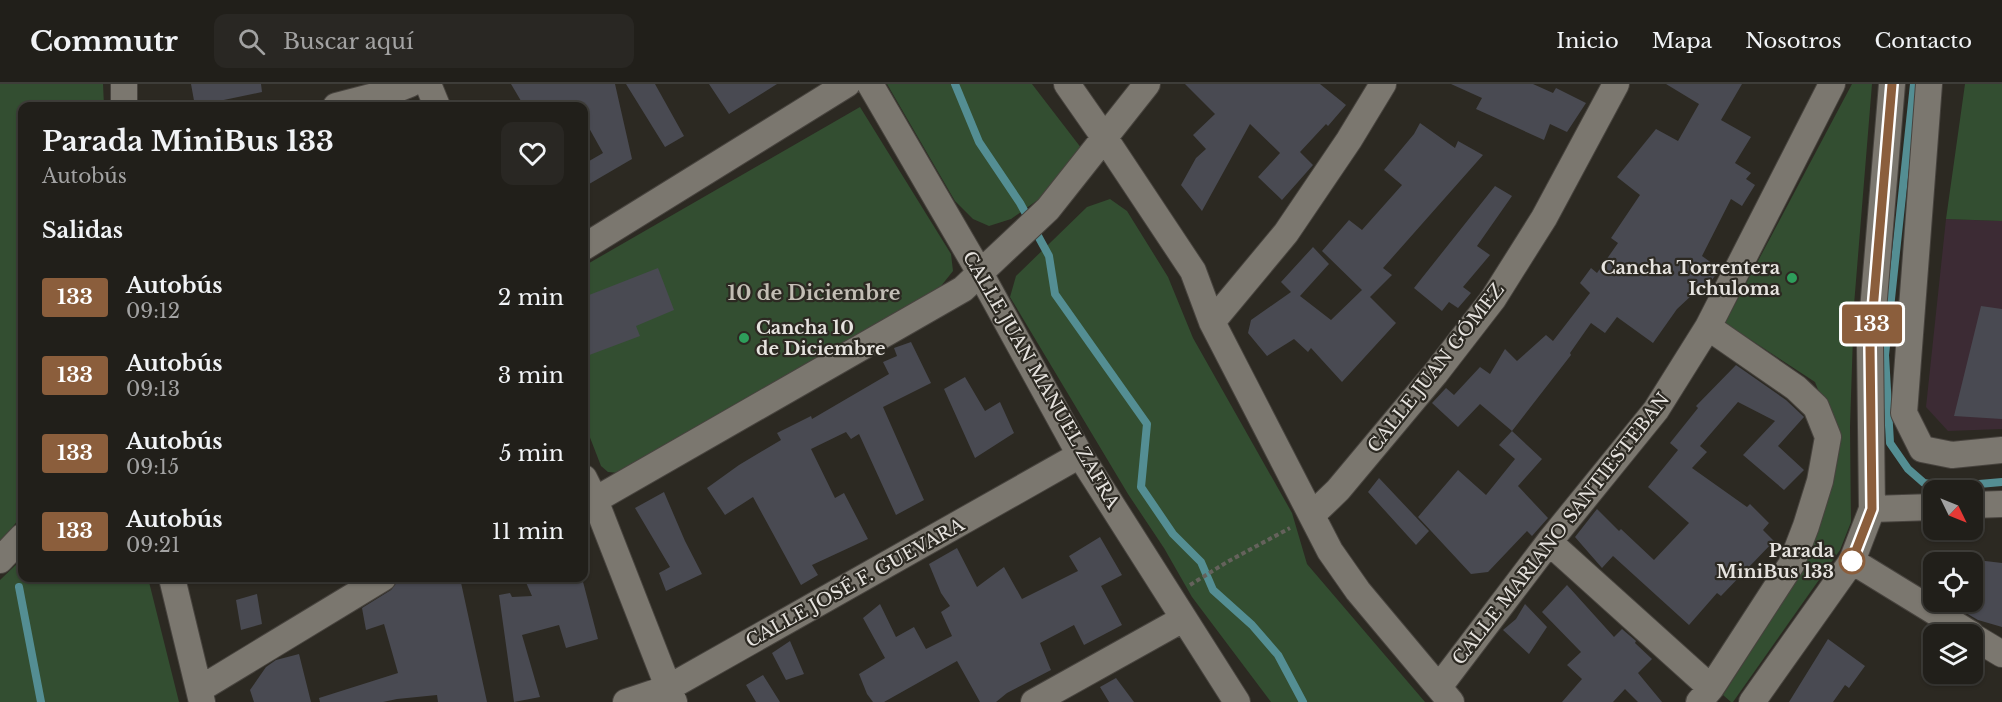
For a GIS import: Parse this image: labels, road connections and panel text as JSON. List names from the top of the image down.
{
  "streets": {
    "street": [
      "CALLE JUAN GÓMEZ",
      "CALLE JUAN MANUEL ZAFRA",
      "CALLE MARIANO SANTIESTEBAN",
      "CALLE JOSÉ F. GUEVARA"
    ]
  },
  "crossings": [
    ["CALLE JUAN MANUEL ZAFRA", "CALLE JOSÉ F. GUEVARA"]
  ],
  "districts": ["10 de Diciembre"],
  "places": ["Cancha Torrentera Ichuloma", "Cancha 10 de Diciembre", "Parada MiniBus 133"],
  "lines": ["bus line 133"],
  "north": "bottom right",
  "page": {
    "header": "Commutr",
    "search": "Buscar aquí",
    "nav": [
      "Inicio",
      "Mapa",
      "Nosotros",
      "Contacto"
    ],
    "on_map": "133",
    "heading": [
      ["Parada MiniBus 133", "Autobús"],
      "Salidas"
    ],
    "list": [
      {
        "mark": "133",
        "name": "Autobús",
        "note": "09:12",
        "value": "2 min"
      },
      {
        "mark": "133",
        "name": "Autobús",
        "note": "09:13",
        "value": "3 min"
      },
      {
        "mark": "133",
        "name": "Autobús",
        "note": "09:15",
        "value": "5 min"
      },
      {
        "mark": "133",
        "name": "Autobús",
        "note": "09:21",
        "value": "11 min"
      }
    ]
  }
}
